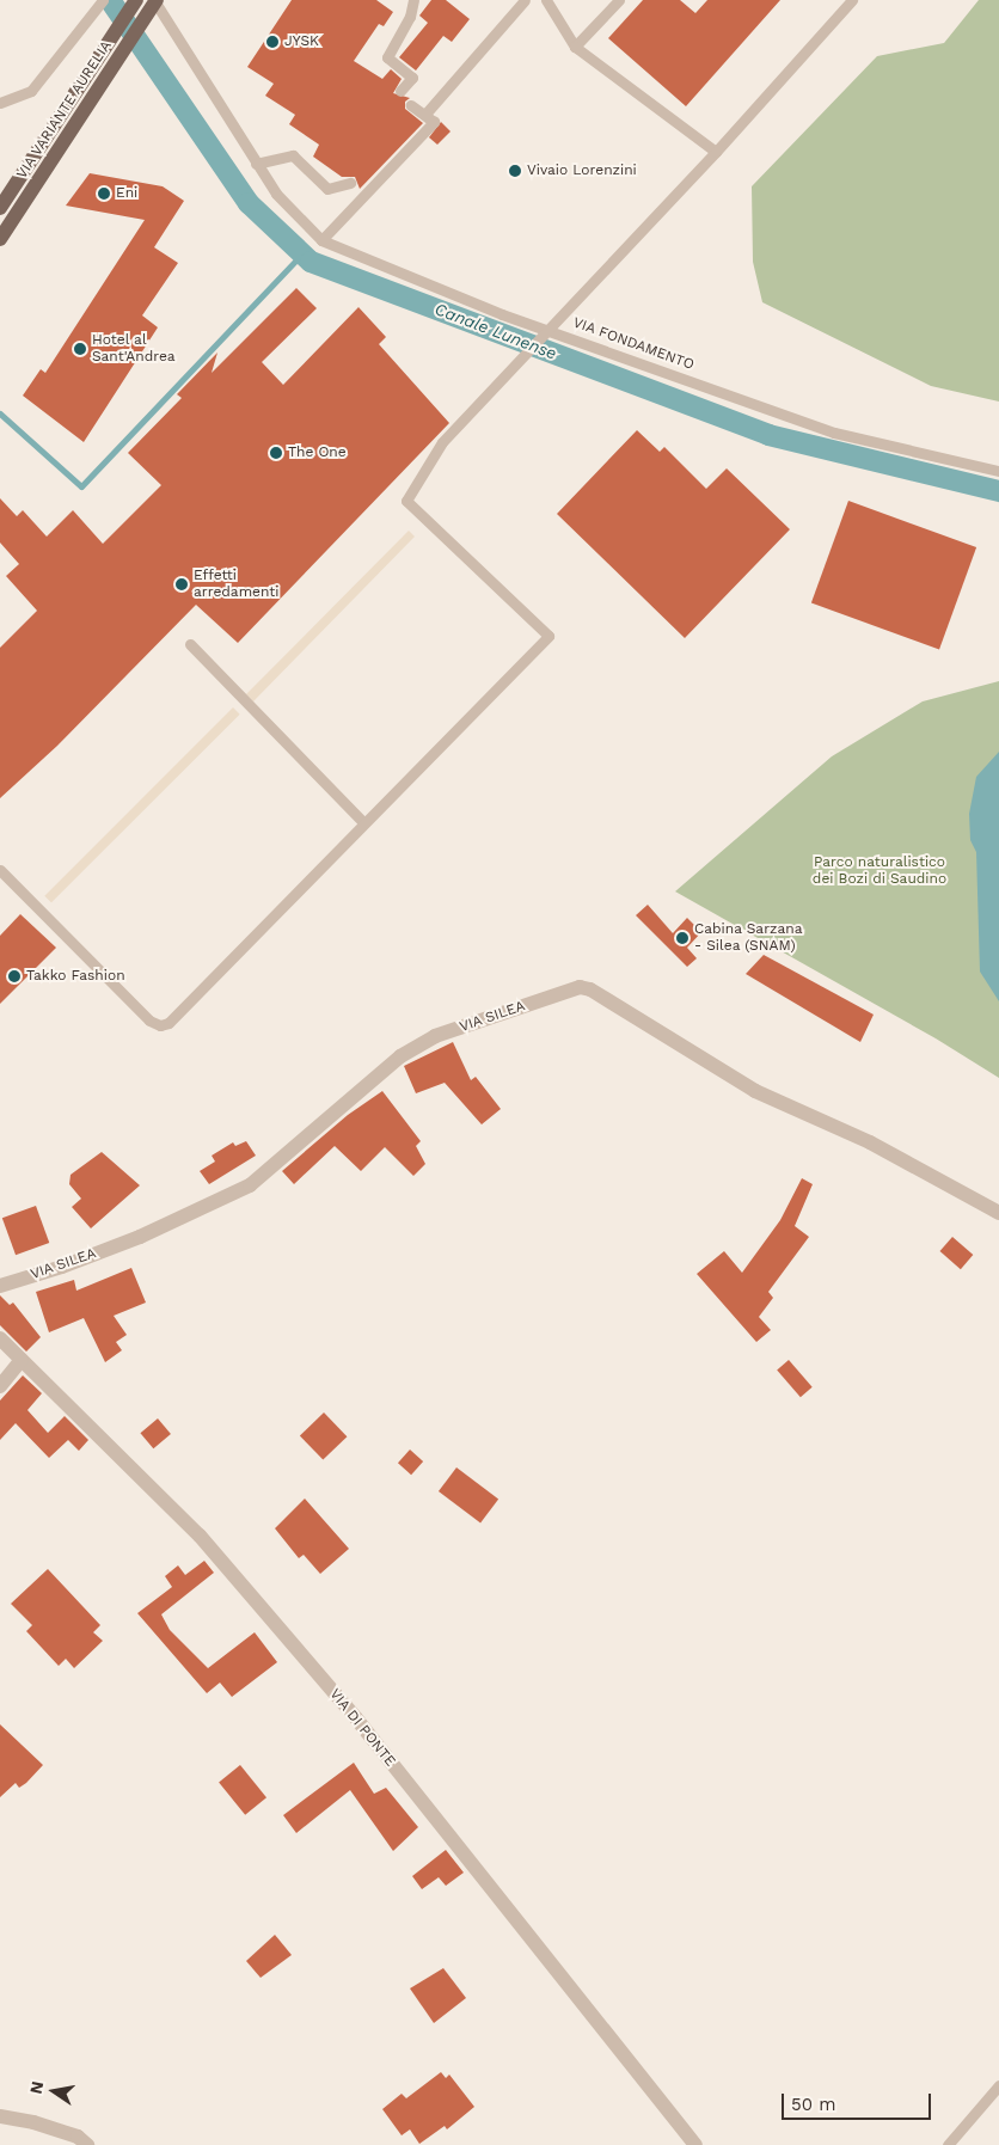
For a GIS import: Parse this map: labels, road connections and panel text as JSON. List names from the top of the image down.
{
  "streets": {
    "main road": ["VIA VARIANTE AURELIA"],
    "street": ["VIA SILEA", "VIA DI PONTE"],
    "lane": ["VIA FONDAMENTO"]
  },
  "water": ["Canale Lunense"],
  "parks": ["Parco naturalistico dei Bozi di Saudino"],
  "places": [
    "JYSK",
    "Vivaio Lorenzini",
    "Eni",
    "Hotel al Sant'Andrea",
    "The One",
    "Effetti arredamenti",
    "Cabina Sarzana - Silea (SNAM)",
    "Takko Fashion"
  ],
  "scale_bar": "50 m",
  "north": "left"
}
